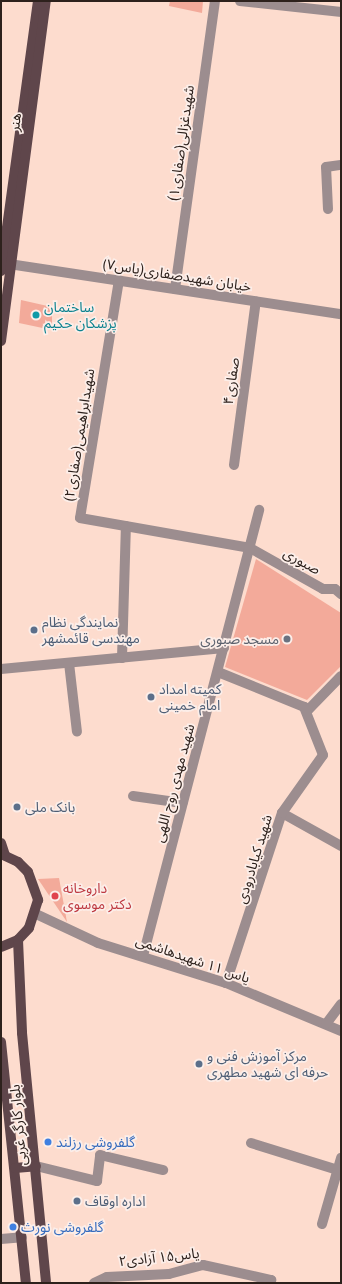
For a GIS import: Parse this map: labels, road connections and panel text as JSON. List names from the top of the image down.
{
  "streets": {
    "main road": ["هنر", "بلوار کارگر غربی"],
    "street": [
      "شهیدغزالی(صفاری۱)",
      "خیابان شهیدصفاری(یاس۷)",
      "صفاری۴",
      "شهیدابراهیمی(صفاری۲)",
      "صبوری",
      "شهید مهدی روح اللهی",
      "شهید کیابادرودی",
      "یاس ۱۱ شهیدهاشمی",
      "یاس۱۵ آزادی۲"
    ]
  },
  "crossings": [
    ["هنر", "خیابان شهیدصفاری(یاس۷)"],
    ["شهیدغزالی(صفاری۱)", "خیابان شهیدصفاری(یاس۷)"],
    ["خیابان شهیدصفاری(یاس۷)", "صفاری۴"],
    ["خیابان شهیدصفاری(یاس۷)", "شهیدابراهیمی(صفاری۲)"],
    ["شهیدابراهیمی(صفاری۲)", "صبوری"],
    ["شهیدابراهیمی(صفاری۲)", "شهید مهدی روح اللهی"],
    ["صبوری", "شهید مهدی روح اللهی"],
    ["شهید مهدی روح اللهی", "یاس ۱۱ شهیدهاشمی"],
    ["شهید کیابادرودی", "یاس ۱۱ شهیدهاشمی"]
  ],
  "places": [
    "ساختمان پزشکان حکیم",
    "نمایندگی نظام مهندسی قائمشهر",
    "مسجد صبوری",
    "کمیته امداد امام خمینی",
    "بانک ملی",
    "داروخانه دکتر موسوی",
    "مرکز آموزش فنی و حرفه ای شهید مطهری",
    "گلفروشی رزلند",
    "اداره اوقاف",
    "گلفروشی نورث"
  ]
}
